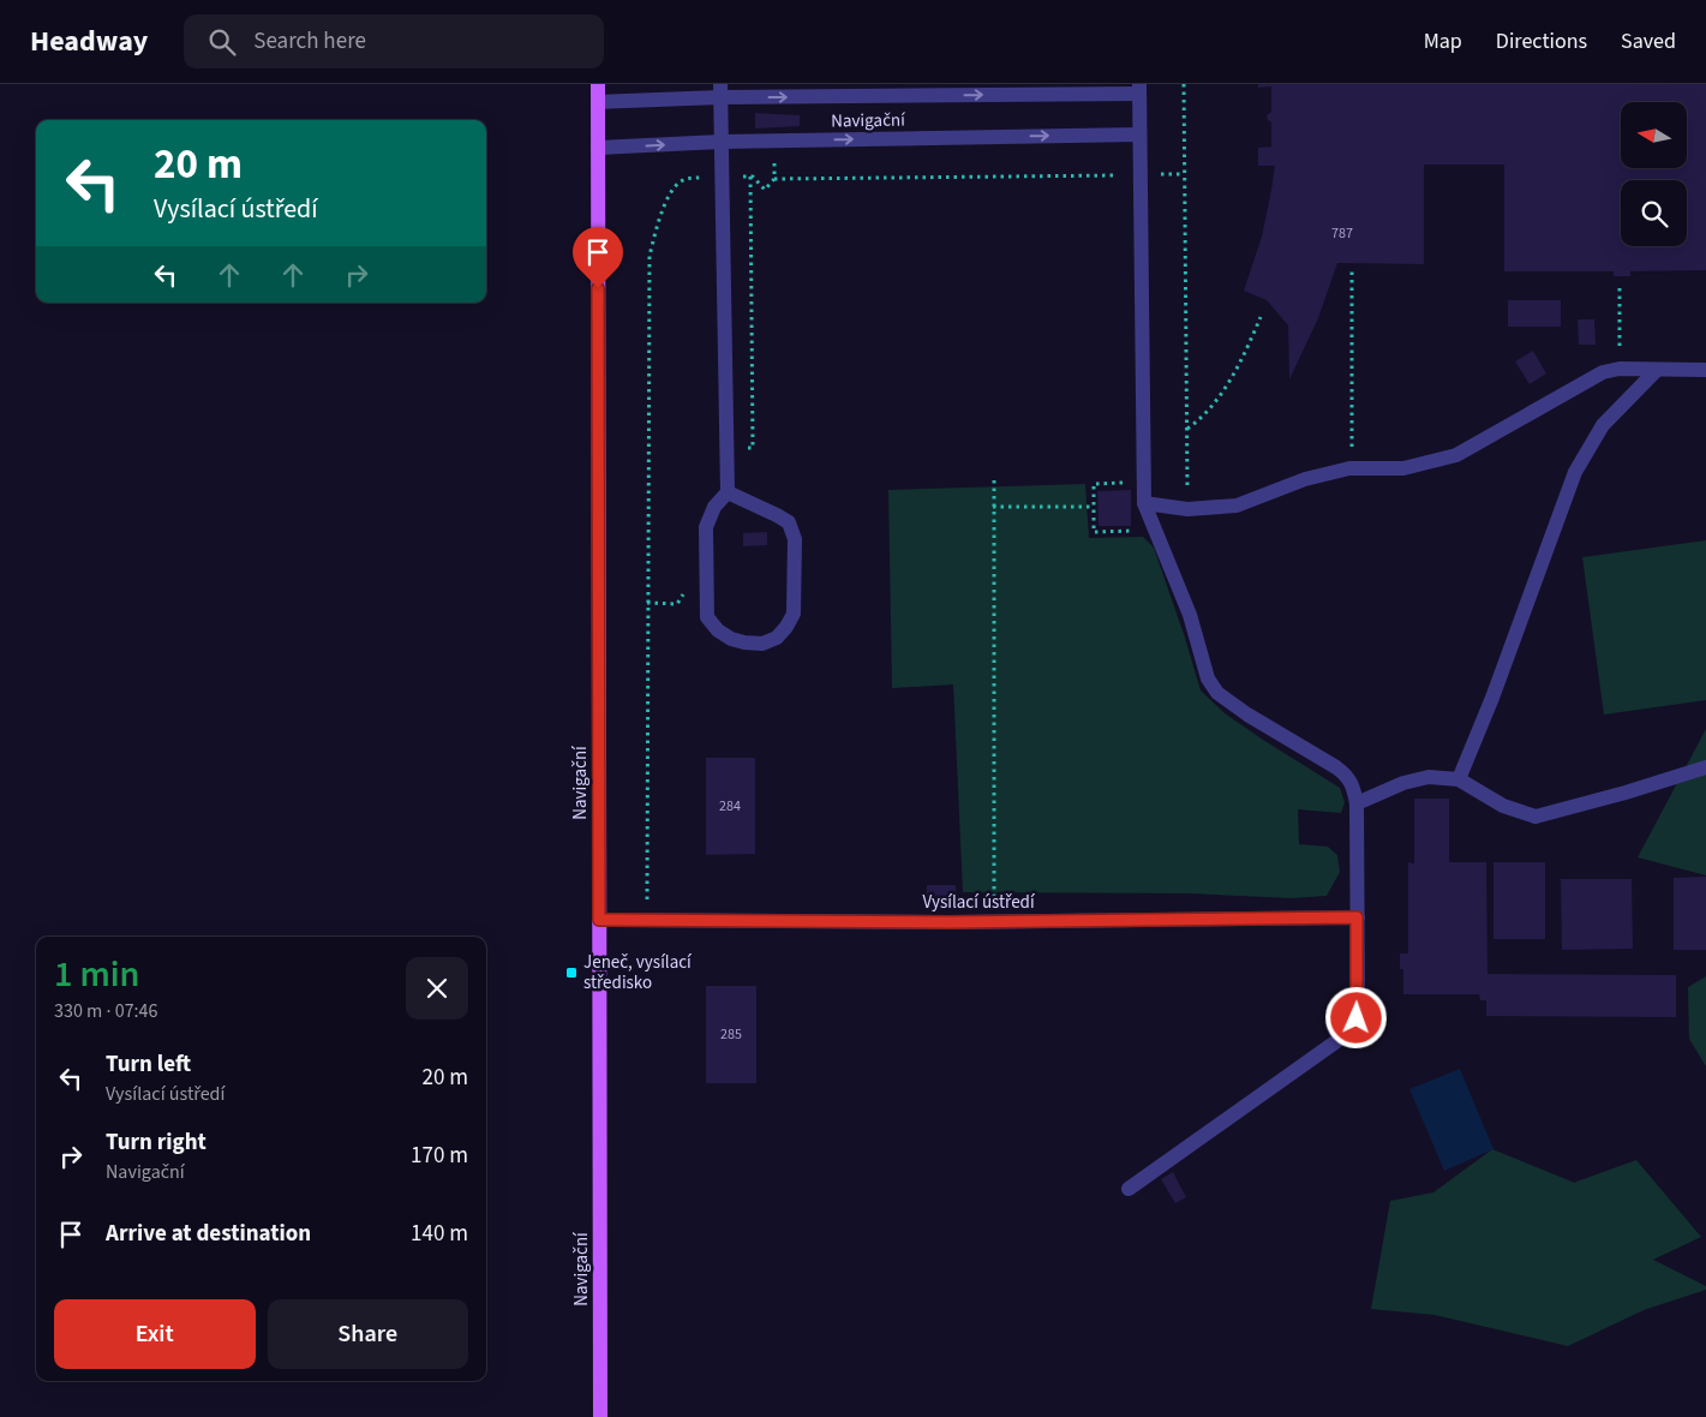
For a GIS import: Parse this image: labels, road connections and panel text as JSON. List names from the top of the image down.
{
  "streets": {
    "main road": ["Navigační"],
    "lane": ["Vysílací ústředí"]
  },
  "crossings": [
    ["Navigační", "Vysílací ústředí"]
  ],
  "one_way": ["Navigační"],
  "places": {
    "transit": ["Jeneč, vysílací středisko"]
  },
  "house_numbers": ["787", "284", "285"],
  "north": "left",
  "page": {
    "header": "Headway",
    "search": "Search here",
    "nav": ["Map", "Directions", "Saved"],
    "turn": ["20 m", "Vysílací ústředí"],
    "heading": ["1 min", "330 m · 07:46"],
    "list": [
      {
        "name": "Turn left",
        "note": "Vysílací ústředí",
        "value": "20 m"
      },
      {
        "name": "Turn right",
        "note": "Navigační",
        "value": "170 m"
      },
      {
        "name": "Arrive at destination",
        "value": "140 m"
      }
    ],
    "buttons": ["Exit", "Share"]
  }
}
